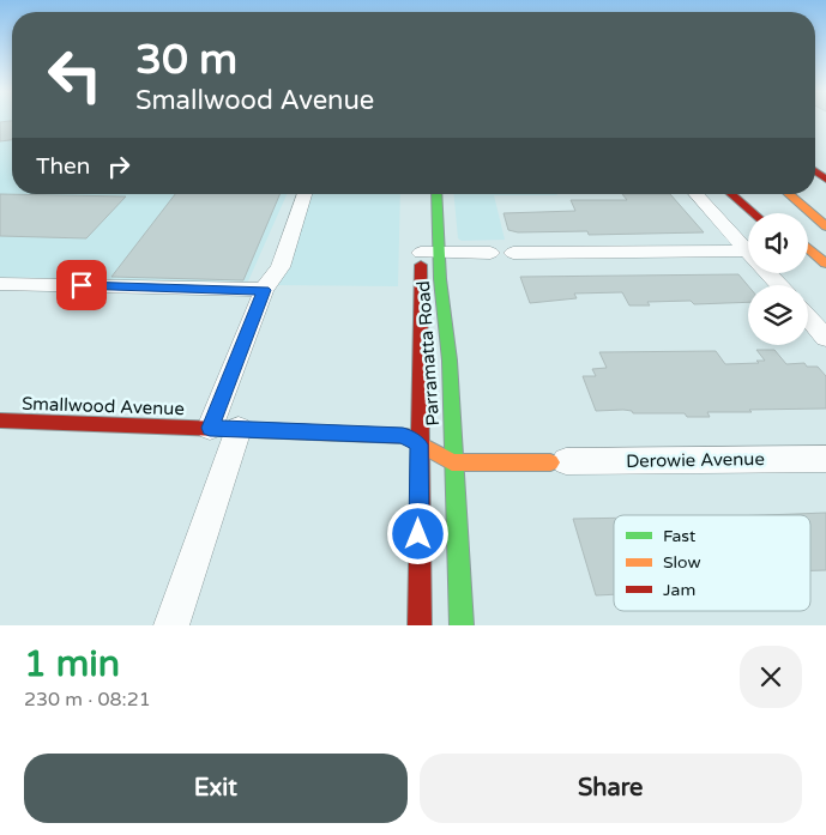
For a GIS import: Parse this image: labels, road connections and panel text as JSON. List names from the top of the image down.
{
  "streets": {
    "main road": ["Parramatta Road", "Smallwood Avenue", "Derowie Avenue"]
  },
  "crossings": [
    ["Parramatta Road", "Smallwood Avenue"],
    ["Parramatta Road", "Derowie Avenue"],
    ["Smallwood Avenue", "Derowie Avenue"]
  ],
  "legend": ["Fast", "Slow", "Jam"],
  "page": {
    "turn": ["30 m", "Smallwood Avenue"],
    "then": "Then",
    "heading": ["1 min", "230 m · 08:21"],
    "buttons": ["Exit", "Share"]
  }
}
